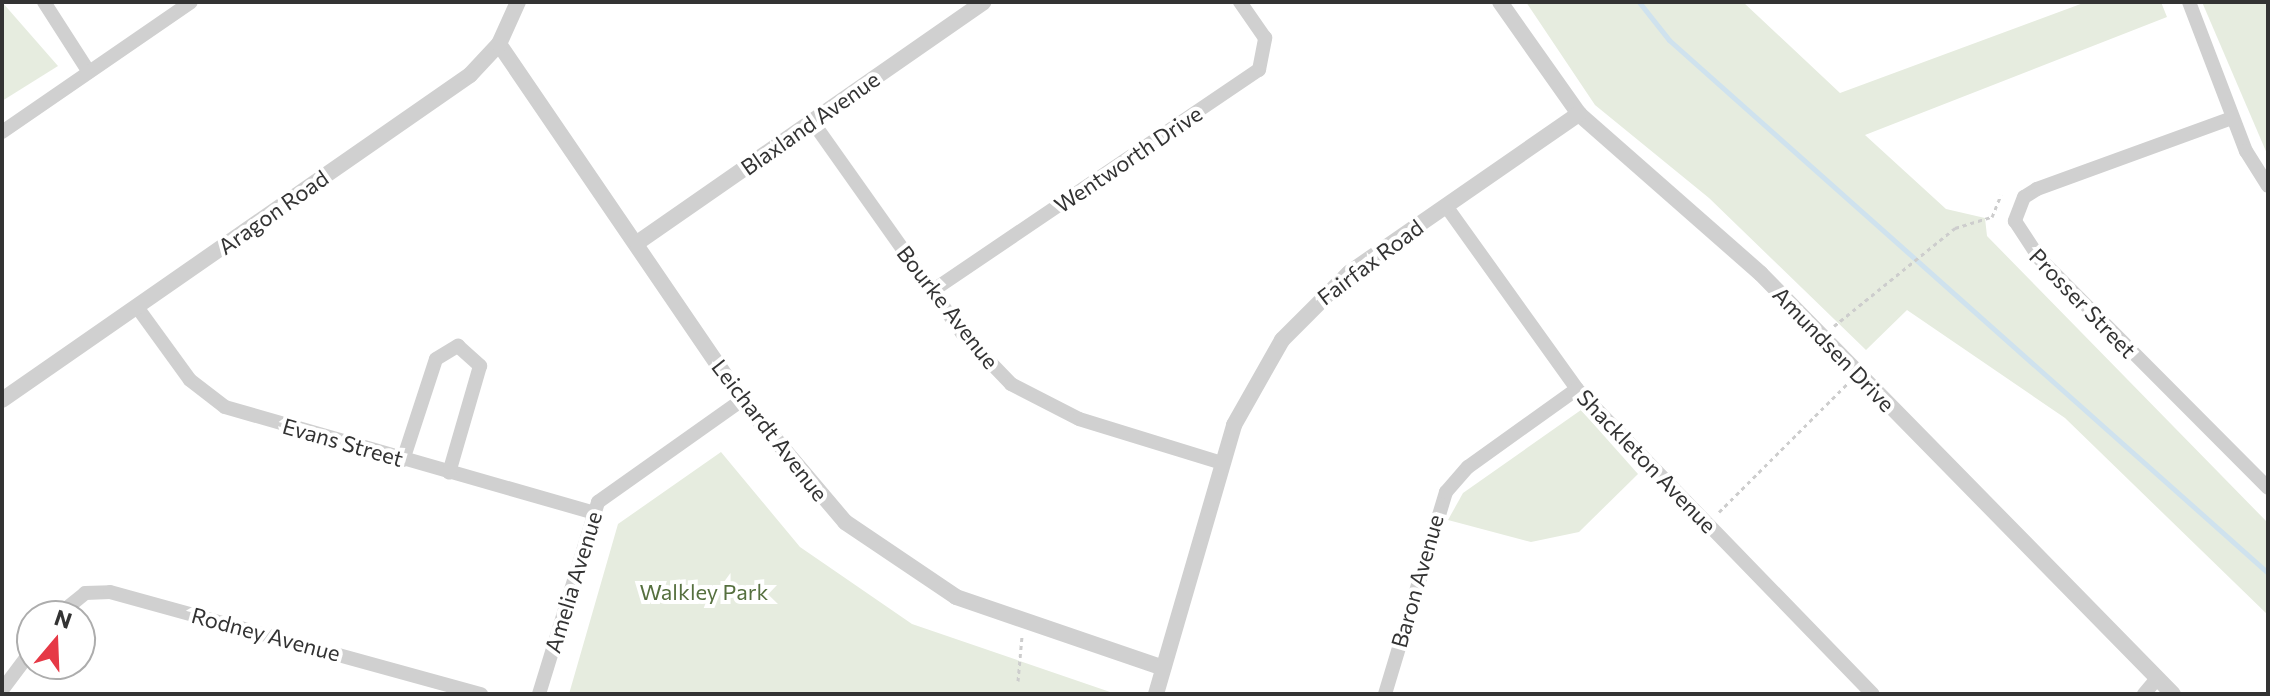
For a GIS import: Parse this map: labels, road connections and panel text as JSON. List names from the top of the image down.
{
  "streets": {
    "street": [
      "Blaxland Avenue",
      "Wentworth Drive",
      "Aragon Road",
      "Fairfax Road",
      "Prosser Street",
      "Bourke Avenue",
      "Amundsen Drive",
      "Leichardt Avenue",
      "Evans Street",
      "Shackleton Avenue",
      "Baron Avenue",
      "Amelia Avenue",
      "Rodney Avenue"
    ]
  },
  "crossings": [
    ["Blaxland Avenue", "Bourke Avenue"],
    ["Blaxland Avenue", "Leichardt Avenue"],
    ["Wentworth Drive", "Bourke Avenue"],
    ["Aragon Road", "Leichardt Avenue"],
    ["Aragon Road", "Evans Street"],
    ["Fairfax Road", "Bourke Avenue"],
    ["Fairfax Road", "Amundsen Drive"],
    ["Fairfax Road", "Leichardt Avenue"],
    ["Fairfax Road", "Shackleton Avenue"],
    ["Leichardt Avenue", "Amelia Avenue"],
    ["Evans Street", "Amelia Avenue"],
    ["Shackleton Avenue", "Baron Avenue"]
  ],
  "parks": ["Walkley Park"],
  "north": "top"
}
